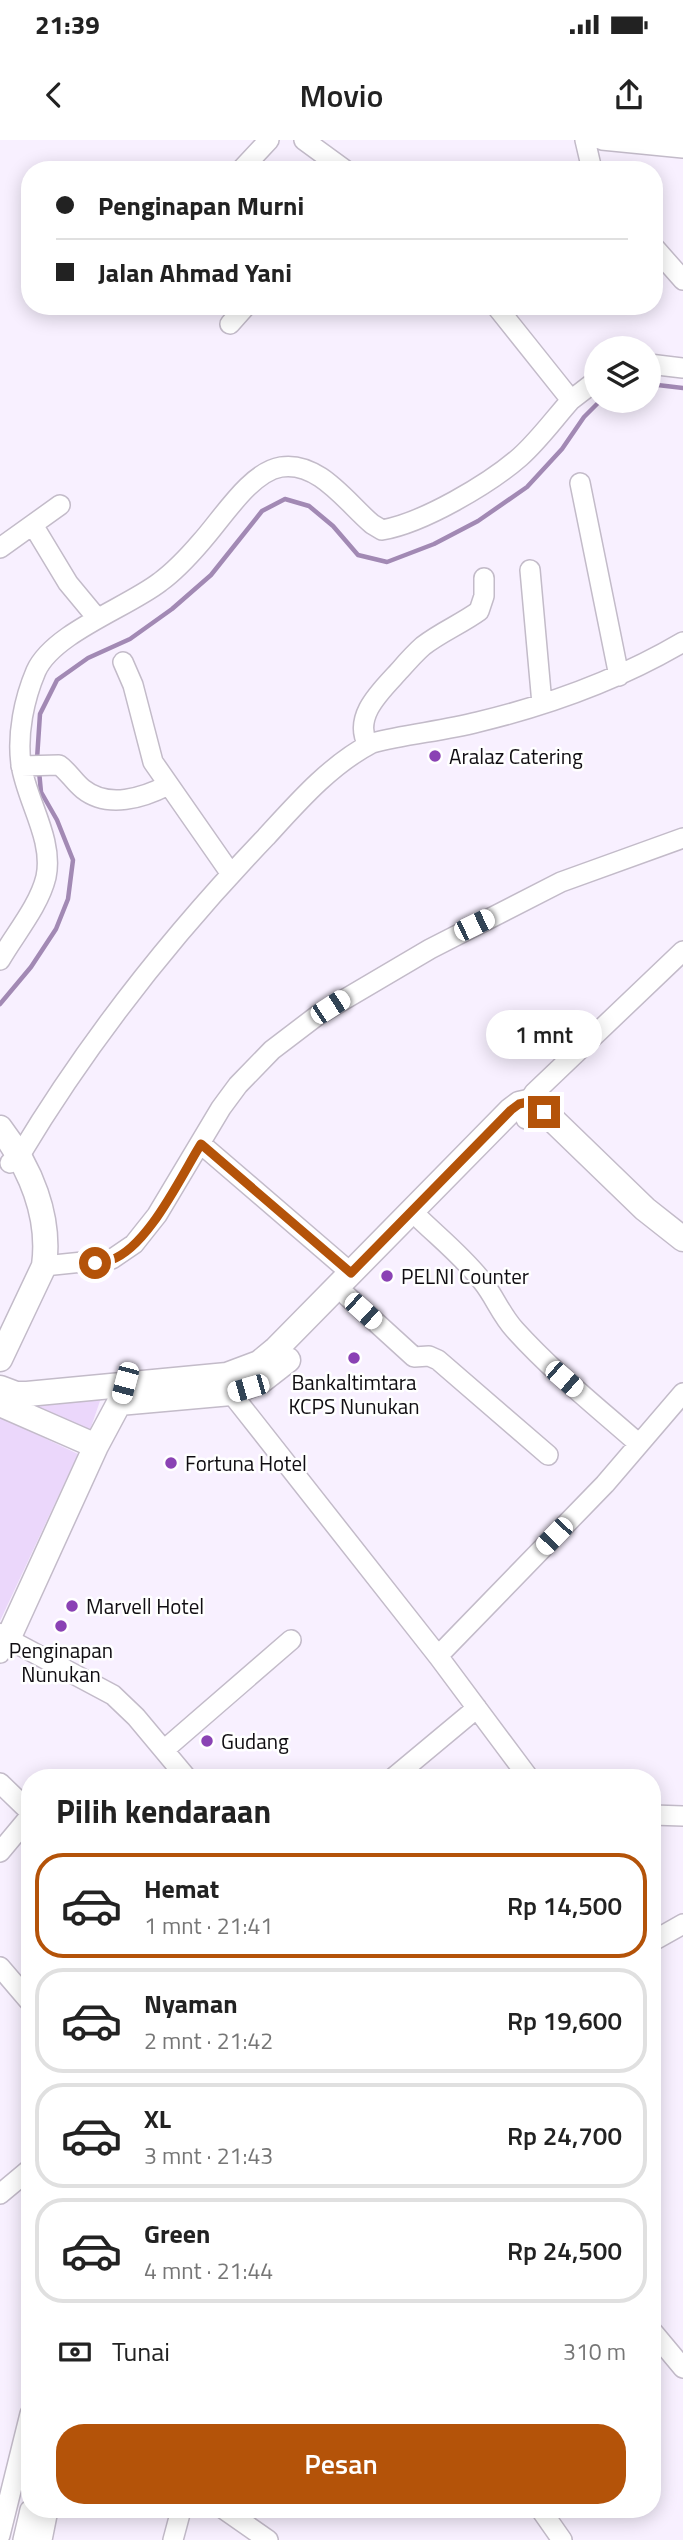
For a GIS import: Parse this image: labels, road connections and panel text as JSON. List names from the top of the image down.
{
  "places": [
    "Aralaz Catering",
    "PELNI Counter",
    "Bankaltimtara KCPS Nunukan",
    "Fortuna Hotel",
    "Marvell Hotel",
    "Penginapan Nunukan",
    "Gudang"
  ],
  "page": {
    "status": "21:39",
    "header": "Movio",
    "banner": ["Penginapan Murni", "Jalan Ahmad Yani"],
    "bubble": "1 mnt",
    "heading": "Pilih kendaraan",
    "list": [
      {
        "name": "Hemat",
        "note": "1 mnt · 21:41",
        "value": "Rp 14,500"
      },
      {
        "name": "Nyaman",
        "note": "2 mnt · 21:42",
        "value": "Rp 19,600"
      },
      {
        "name": "XL",
        "note": "3 mnt · 21:43",
        "value": "Rp 24,700"
      },
      {
        "name": "Green",
        "note": "4 mnt · 21:44",
        "value": "Rp 24,500"
      }
    ],
    "pay": ["Tunai", "310 m"],
    "buttons": "Pesan"
  }
}
